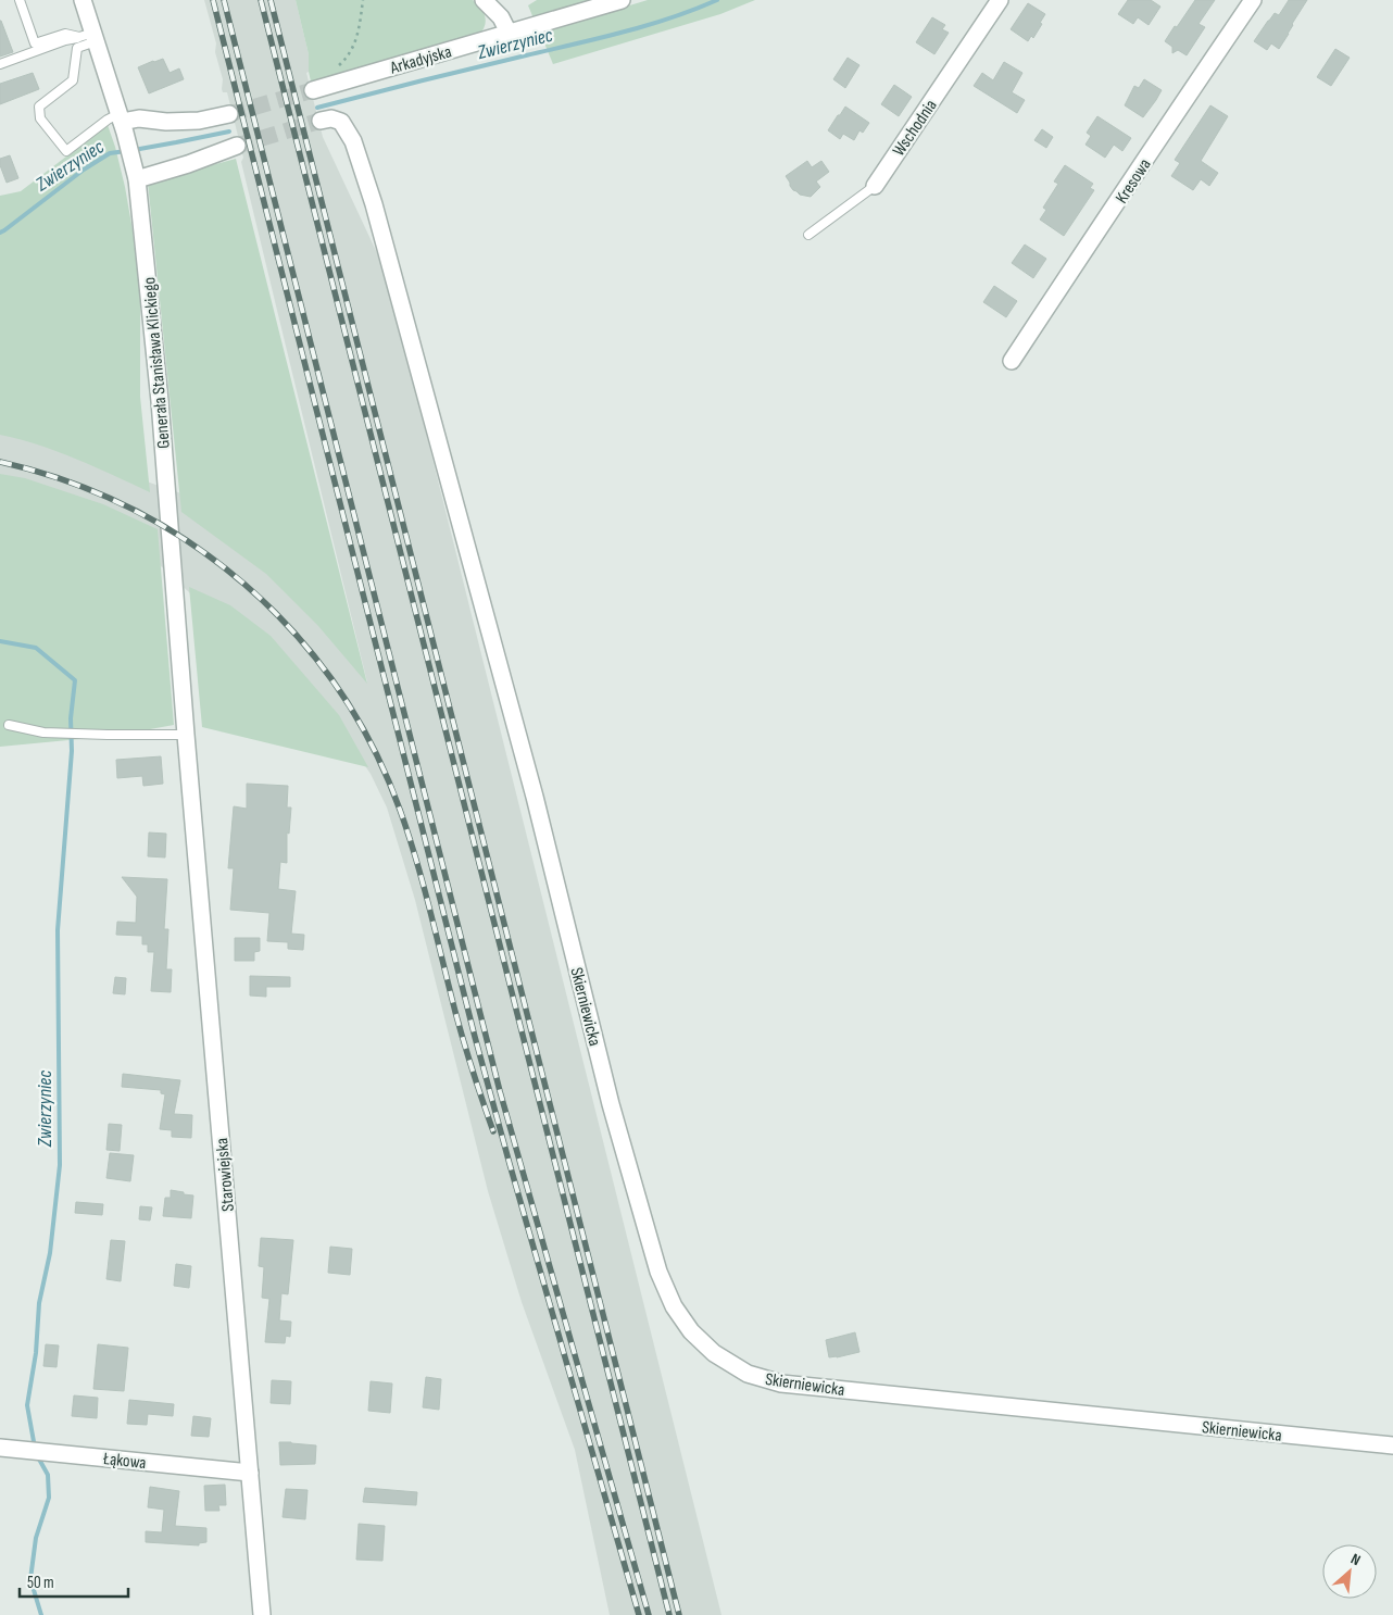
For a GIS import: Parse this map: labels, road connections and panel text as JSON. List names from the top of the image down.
{
  "streets": {
    "street": [
      "Arkadyjska",
      "Wschodnia",
      "Kresowa",
      "Generała Stanisława Klickiego",
      "Skierniewicka",
      "Starowiejska",
      "Łąkowa"
    ]
  },
  "crossings": [
    ["Generała Stanisława Klickiego", "Starowiejska"],
    ["Starowiejska", "Łąkowa"]
  ],
  "water": ["Zwierzyniec"],
  "scale_bar": "50 m",
  "north": "top right"
}
